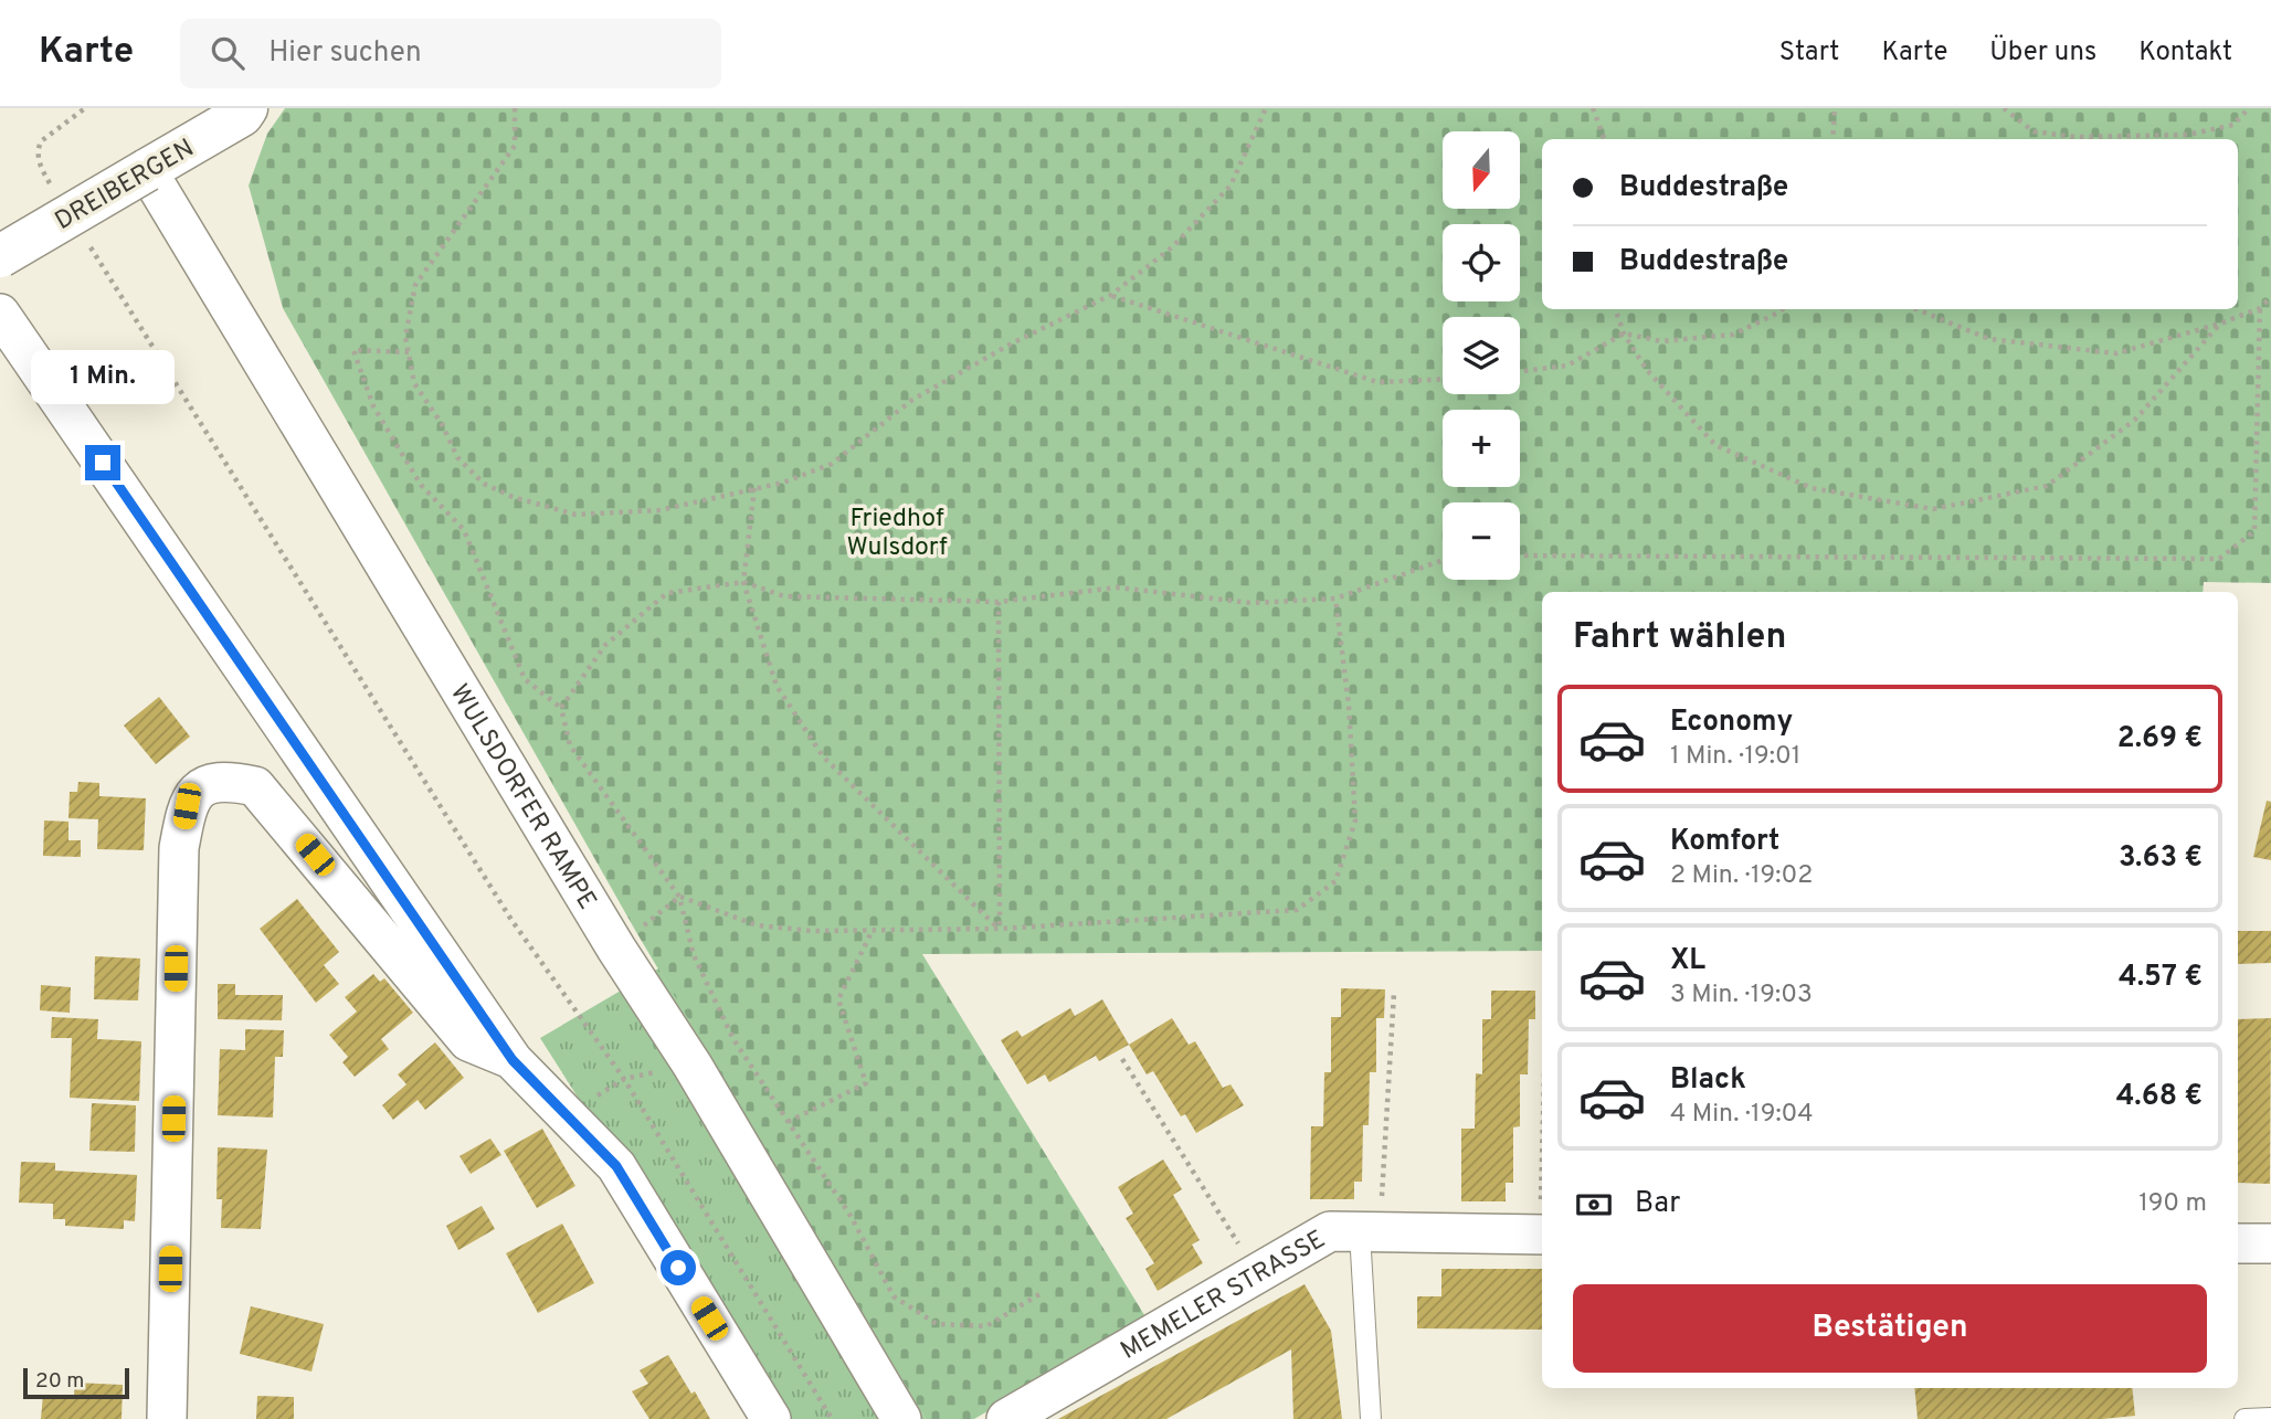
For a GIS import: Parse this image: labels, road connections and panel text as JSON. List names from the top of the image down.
{
  "streets": {
    "street": ["DREIBERGEN", "WULSDORFER RAMPE", "MEMELER STRASSE"]
  },
  "crossings": [
    ["DREIBERGEN", "WULSDORFER RAMPE"]
  ],
  "parks": ["Friedhof Wulsdorf"],
  "scale_bar": "20 m",
  "north": "bottom",
  "page": {
    "header": "Karte",
    "search": "Hier suchen",
    "nav": [
      "Start",
      "Karte",
      "Über uns",
      "Kontakt"
    ],
    "map_buttons": ["+", "−"],
    "banner": ["Buddestraße", "Buddestraße"],
    "bubble": "1 Min.",
    "heading": "Fahrt wählen",
    "list": [
      {
        "name": "Economy",
        "note": "1 Min. · 19:01",
        "value": "2.69 €"
      },
      {
        "name": "Komfort",
        "note": "2 Min. · 19:02",
        "value": "3.63 €"
      },
      {
        "name": "XL",
        "note": "3 Min. · 19:03",
        "value": "4.57 €"
      },
      {
        "name": "Black",
        "note": "4 Min. · 19:04",
        "value": "4.68 €"
      }
    ],
    "pay": ["Bar", "190 m"],
    "buttons": "Bestätigen",
    "scale": "20 m"
  }
}
